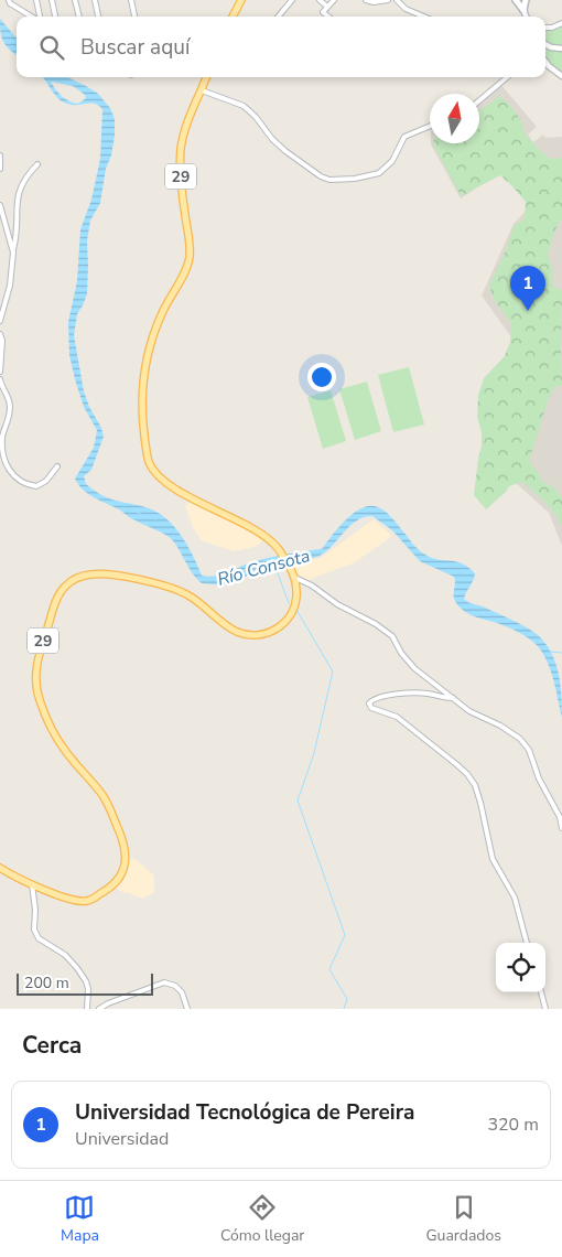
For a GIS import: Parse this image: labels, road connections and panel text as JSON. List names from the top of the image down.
{
  "streets": {
    "main road": ["29"]
  },
  "water": ["Río Consota"],
  "scale_bar": "200 m",
  "north": "top",
  "page": {
    "search": "Buscar aquí",
    "pins": "1",
    "scale": "200 m",
    "heading": "Cerca",
    "list": [
      {
        "mark": "1",
        "name": "Universidad Tecnológica de Pereira",
        "note": "Universidad",
        "value": "320 m"
      }
    ],
    "nav": ["Mapa", "Cómo llegar", "Guardados"]
  }
}
